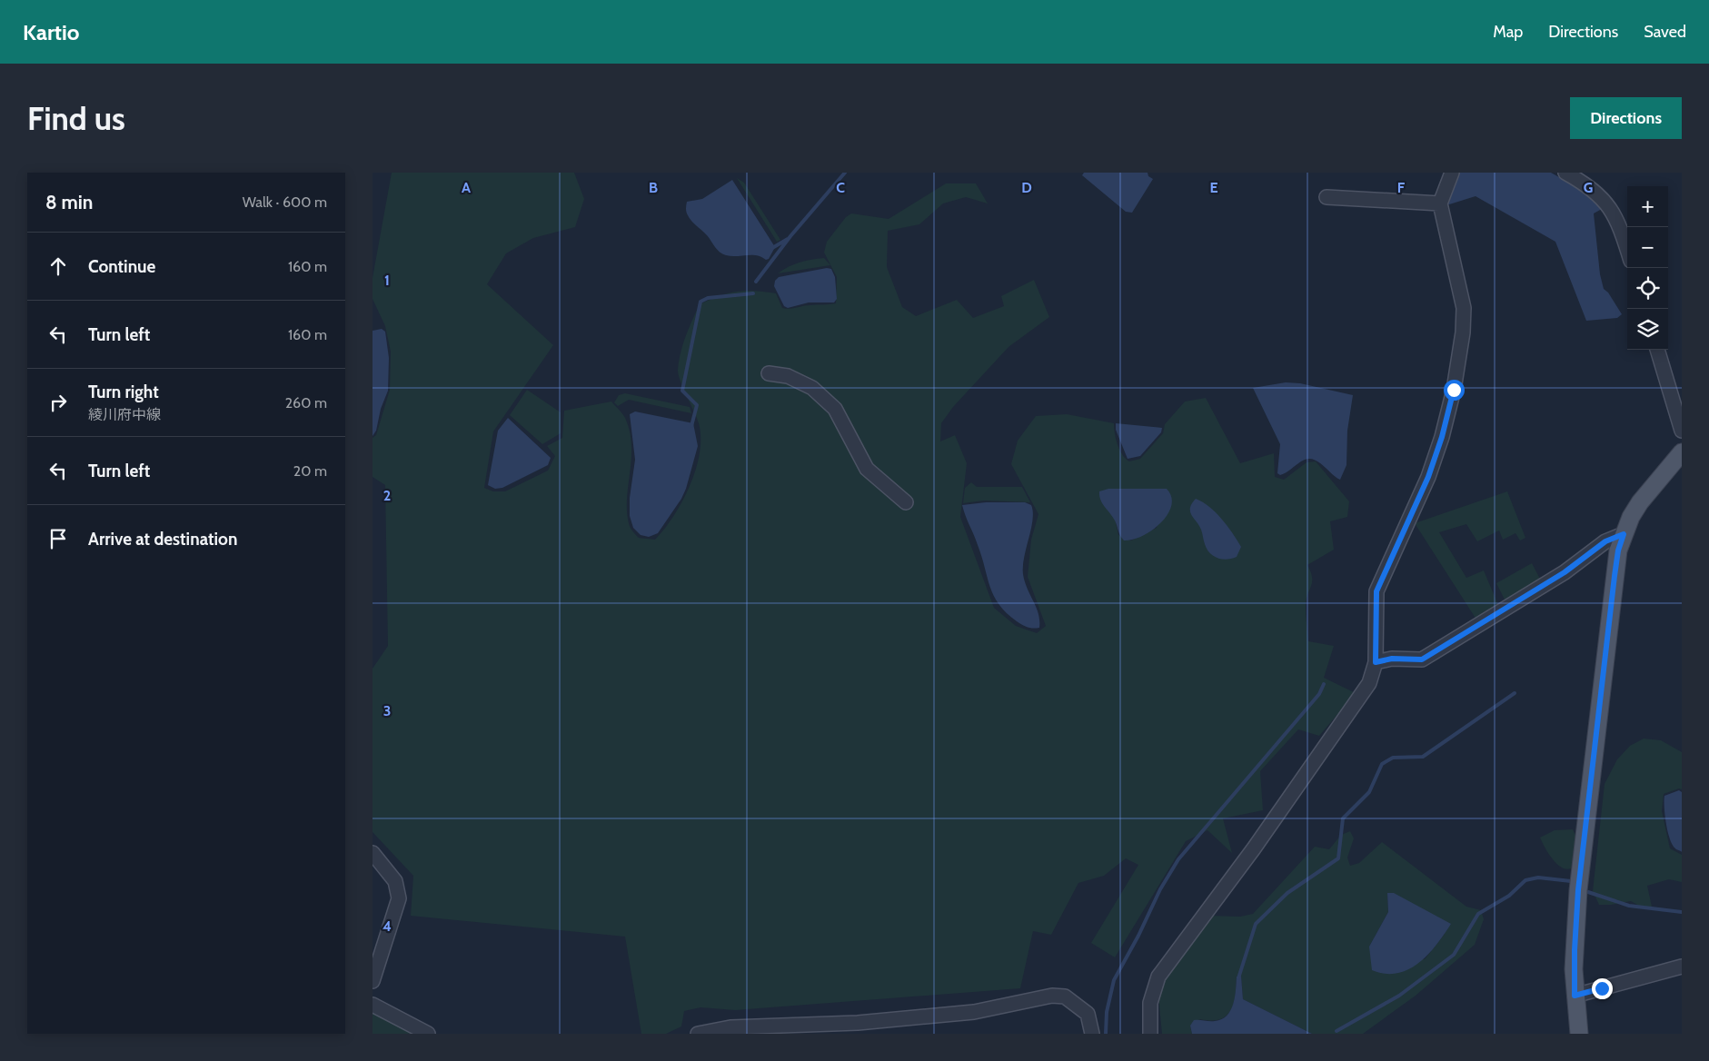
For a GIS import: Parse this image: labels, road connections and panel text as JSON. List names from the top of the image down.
{
  "page": {
    "header": "Kartio",
    "nav": ["Map", "Directions", "Saved"],
    "buttons": "Directions",
    "title": "Find us",
    "heading": ["8 min", "Walk · 600 m"],
    "map_buttons": ["+", "−"],
    "list": [
      ["Continue", "160 m"],
      ["Turn left", "160 m"],
      ["Turn right", "綾川府中線", "260 m"],
      ["Turn left", "20 m"],
      "Arrive at destination"
    ]
  },
  "grid": {
    "columns": [
      "A",
      "B",
      "C",
      "D",
      "E",
      "F",
      "G"
    ],
    "rows": [
      "1",
      "2",
      "3",
      "4"
    ]
  }
}
